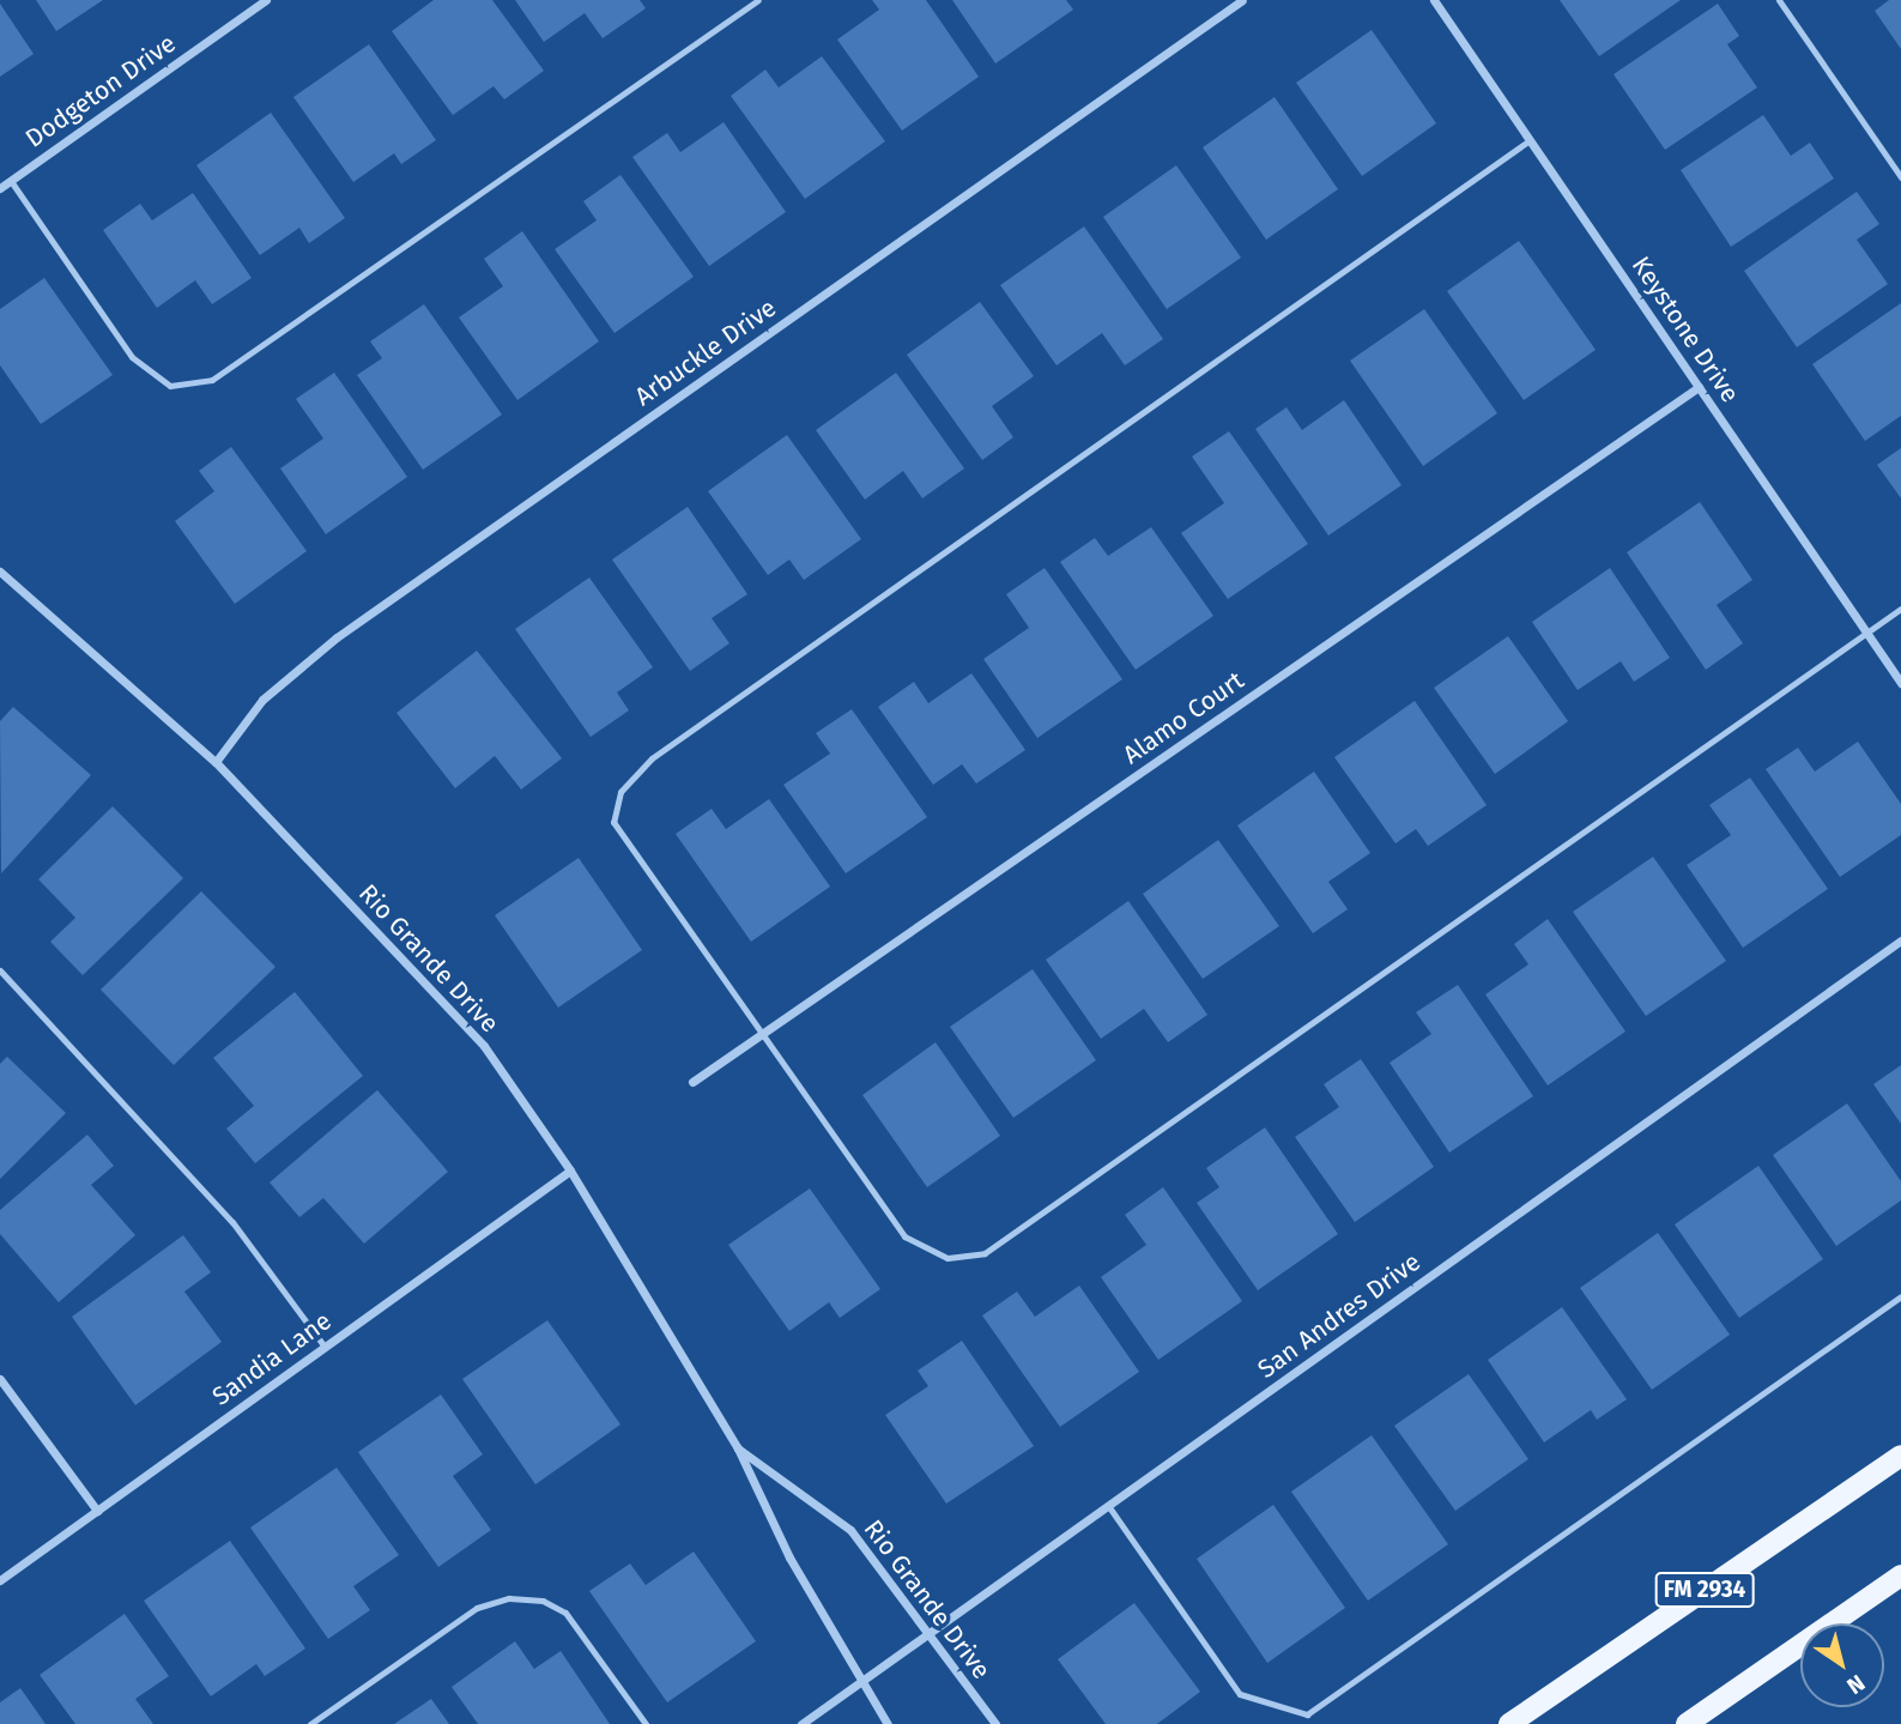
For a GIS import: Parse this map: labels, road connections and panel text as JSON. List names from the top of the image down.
{
  "streets": {
    "main road": ["FM 2934"],
    "street": [
      "Dodgeton Drive",
      "Keystone Drive",
      "Arbuckle Drive",
      "Alamo Court",
      "Rio Grande Drive",
      "San Andres Drive",
      "Sandia Lane"
    ]
  },
  "crossings": [
    ["Keystone Drive", "Alamo Court"],
    ["Arbuckle Drive", "Rio Grande Drive"],
    ["Rio Grande Drive", "San Andres Drive"],
    ["Rio Grande Drive", "Sandia Lane"]
  ],
  "north": "bottom right"
}
